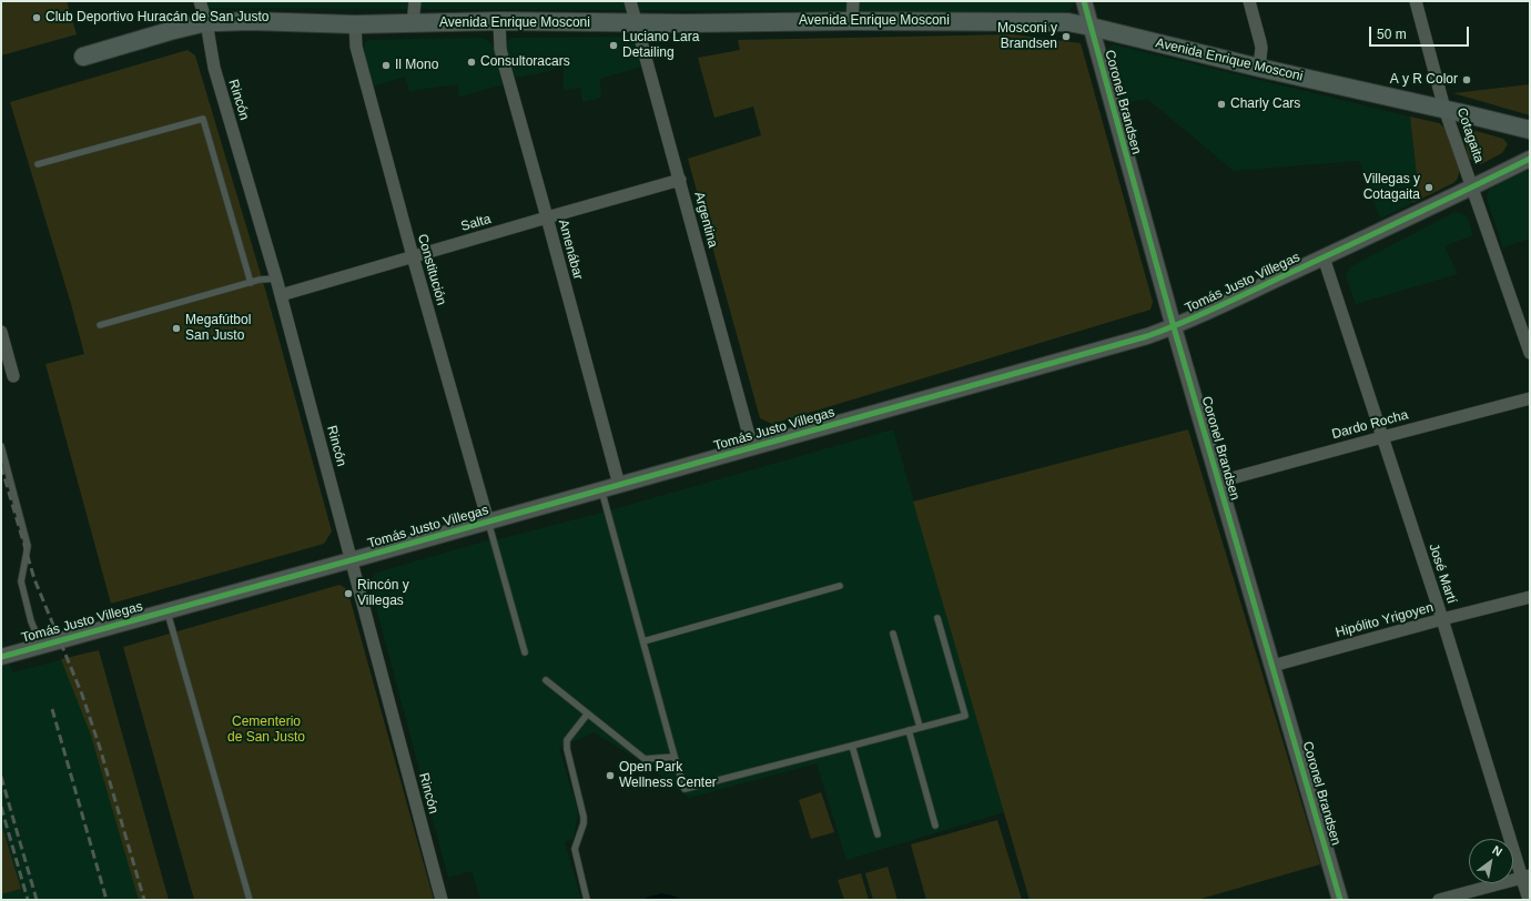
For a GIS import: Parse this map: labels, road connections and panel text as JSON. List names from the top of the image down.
{
  "streets": {
    "main road": ["Avenida Enrique Mosconi"],
    "street": [
      "Rincón",
      "Coronel Brandsen",
      "Cotagaita",
      "Argentina",
      "Salta",
      "Amenábar",
      "Constitución",
      "Tomás Justo Villegas",
      "Dardo Rocha",
      "José Martí",
      "Hipólito Yrigoyen"
    ]
  },
  "crossings": [
    ["Avenida Enrique Mosconi", "Rincón"],
    ["Avenida Enrique Mosconi", "Coronel Brandsen"],
    ["Avenida Enrique Mosconi", "Cotagaita"],
    ["Avenida Enrique Mosconi", "Argentina"],
    ["Avenida Enrique Mosconi", "Amenábar"],
    ["Avenida Enrique Mosconi", "Constitución"],
    ["Rincón", "Salta"],
    ["Rincón", "Tomás Justo Villegas"],
    ["Coronel Brandsen", "Tomás Justo Villegas"],
    ["Coronel Brandsen", "Dardo Rocha"],
    ["Coronel Brandsen", "Hipólito Yrigoyen"],
    ["Cotagaita", "Tomás Justo Villegas"],
    ["Argentina", "Salta"],
    ["Argentina", "Tomás Justo Villegas"],
    ["Salta", "Amenábar"],
    ["Salta", "Constitución"],
    ["Amenábar", "Tomás Justo Villegas"],
    ["Constitución", "Tomás Justo Villegas"],
    ["Tomás Justo Villegas", "José Martí"],
    ["Dardo Rocha", "José Martí"],
    ["José Martí", "Hipólito Yrigoyen"]
  ],
  "parks": ["Cementerio de San Justo"],
  "places": [
    "Club Deportivo Huracán de San Justo",
    "Mosconi y Brandsen",
    "Luciano Lara Detailing",
    "Consultoracars",
    "Il Mono",
    "A y R Color",
    "Charly Cars",
    "Villegas y Cotagaita",
    "Megafútbol San Justo",
    "Rincón y Villegas",
    "Open Park Wellness Center"
  ],
  "scale_bar": "50 m",
  "north": "top right"
}
